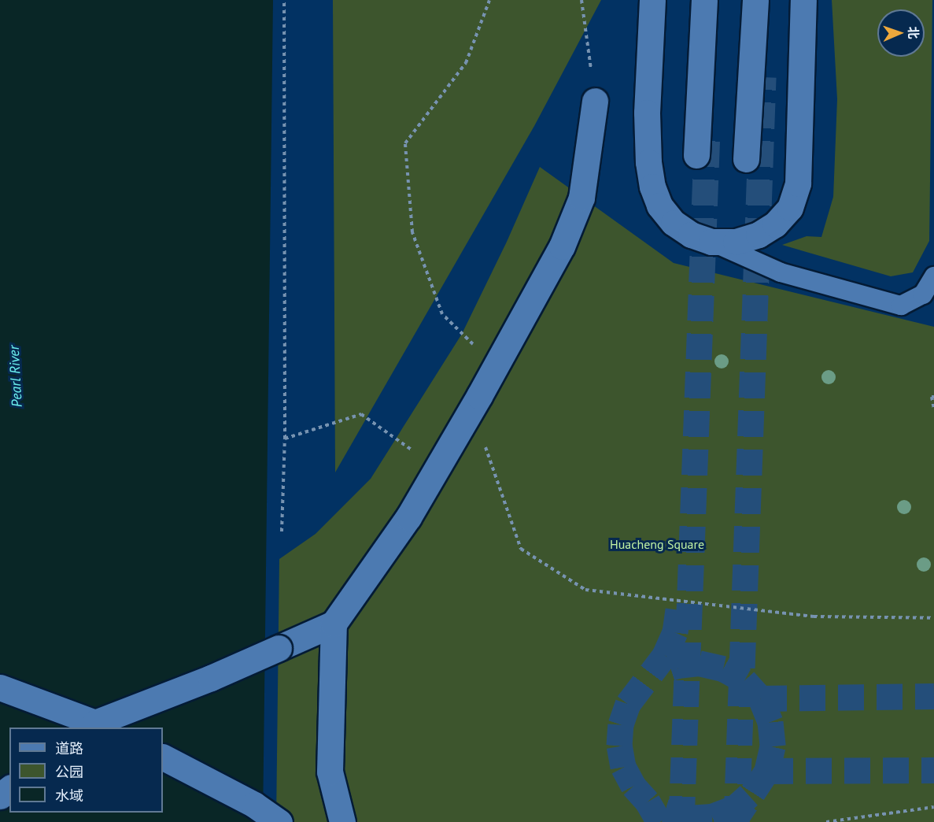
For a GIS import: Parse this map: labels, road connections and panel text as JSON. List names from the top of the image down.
{
  "water": ["Pearl River"],
  "parks": ["Huacheng Square"],
  "legend": ["道路", "公园", "水域"],
  "north": "right"
}
